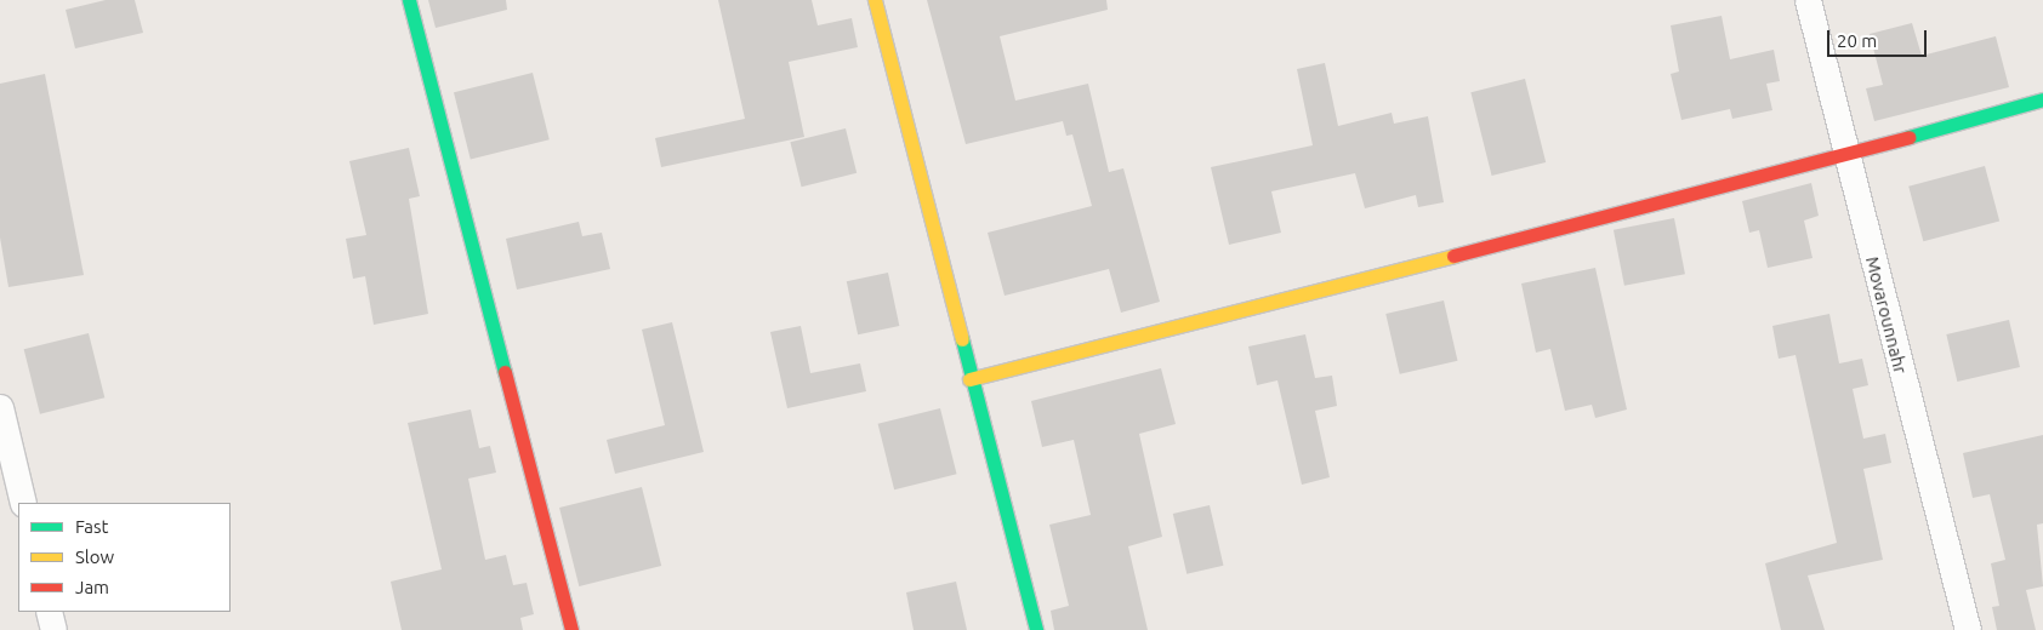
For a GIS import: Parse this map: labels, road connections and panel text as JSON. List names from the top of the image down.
{
  "streets": {
    "street": ["Movarounnahr"]
  },
  "legend": ["Fast", "Slow", "Jam"],
  "scale_bar": "20 m"
}
